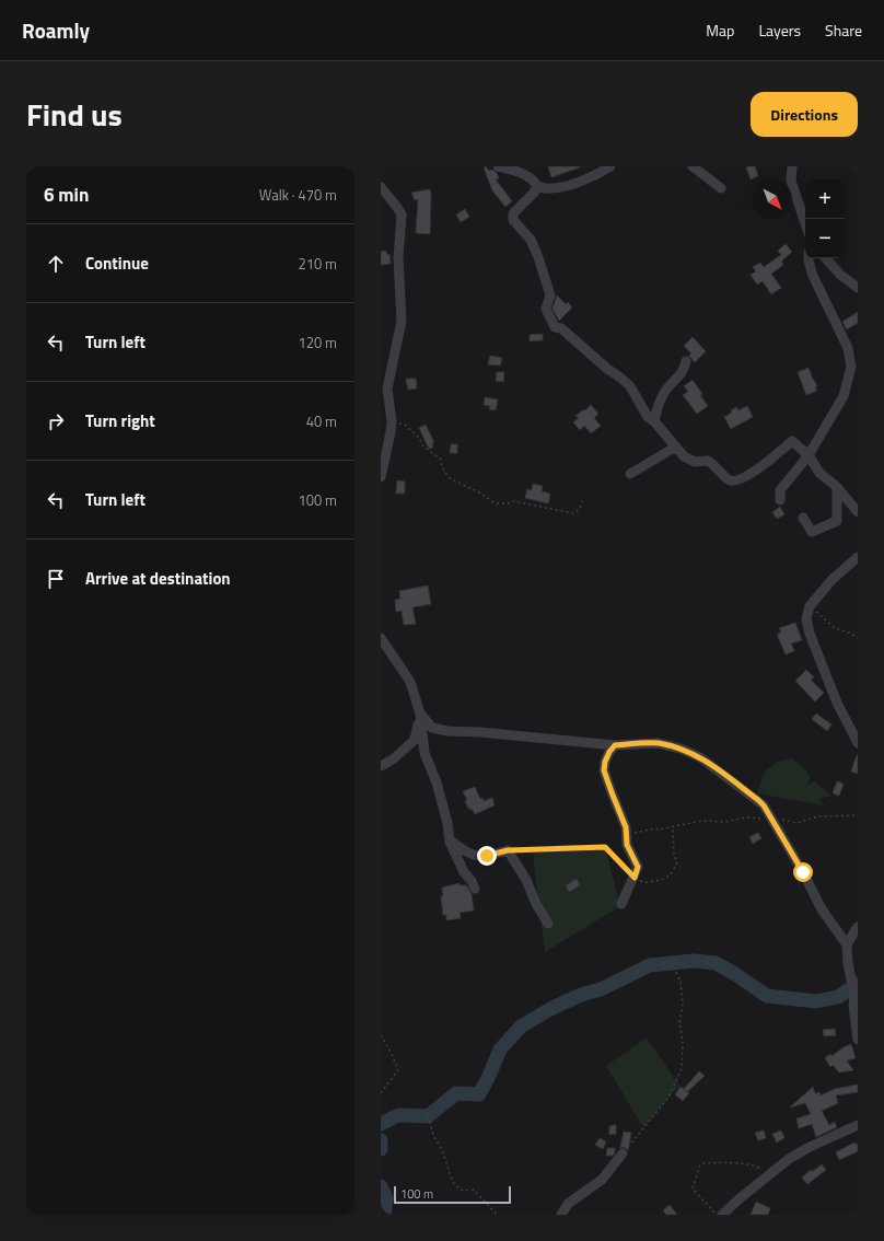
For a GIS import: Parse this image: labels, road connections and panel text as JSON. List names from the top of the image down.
{
  "scale_bar": "100 m",
  "north": "bottom right",
  "page": {
    "header": "Roamly",
    "nav": ["Map", "Layers", "Share"],
    "title": "Find us",
    "buttons": "Directions",
    "heading": ["6 min", "Walk · 470 m"],
    "map_buttons": ["+", "−"],
    "list": [
      ["Continue", "210 m"],
      ["Turn left", "120 m"],
      ["Turn right", "40 m"],
      ["Turn left", "100 m"],
      "Arrive at destination"
    ],
    "scale": "100 m"
  }
}
